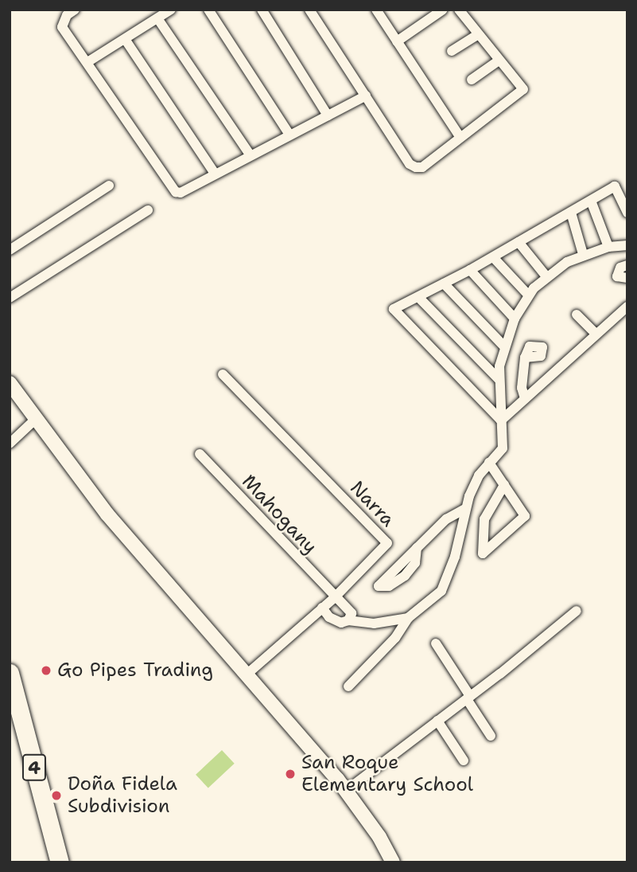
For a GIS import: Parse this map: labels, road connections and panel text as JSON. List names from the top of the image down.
{
  "streets": {
    "highway": ["4"],
    "street": ["Narra", "Mahogany"]
  },
  "crossings": [
    ["Narra", "Mahogany"]
  ],
  "places": ["Go Pipes Trading", "San Roque Elementary School", "Doña Fidela Subdivision"]
}
